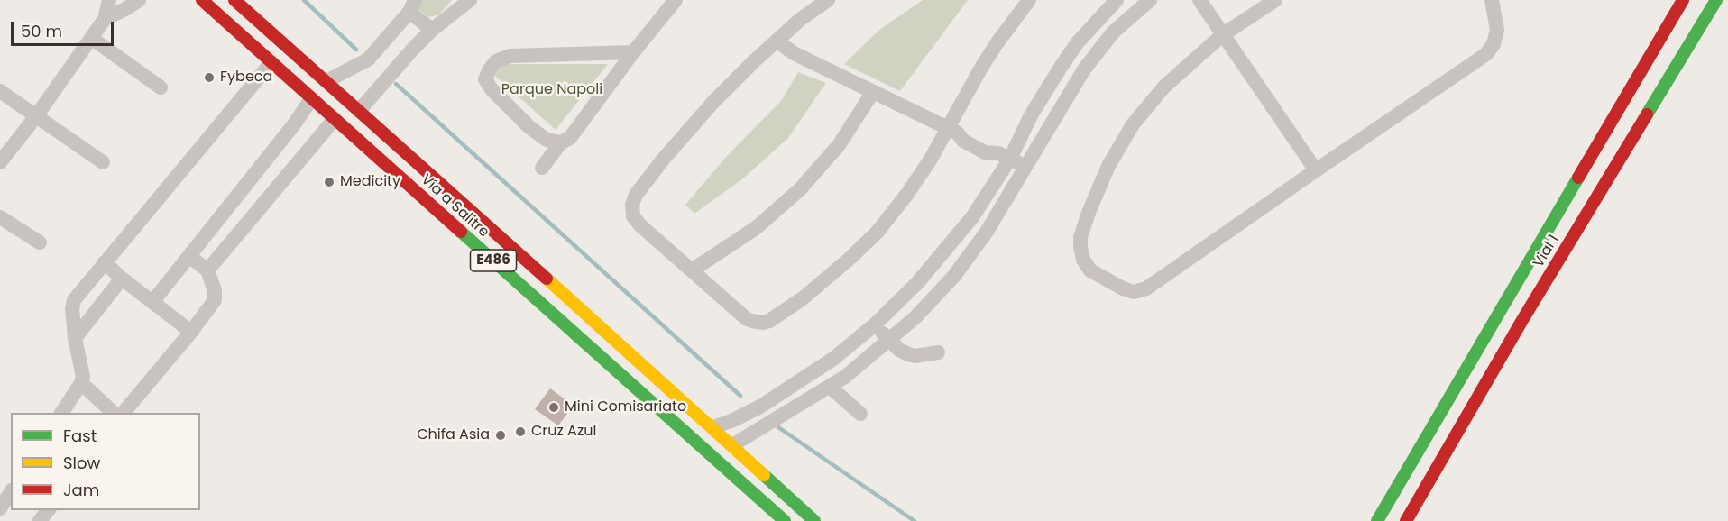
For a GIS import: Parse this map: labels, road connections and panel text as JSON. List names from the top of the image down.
{
  "streets": {
    "main road": ["Vía a Salitre", "Vial 1", "E486"]
  },
  "parks": ["Parque Napoli"],
  "places": [
    "Fybeca",
    "Medicity",
    "Mini Comisariato",
    "Cruz Azul",
    "Chifa Asia"
  ],
  "legend": ["Fast", "Slow", "Jam"],
  "scale_bar": "50 m"
}
